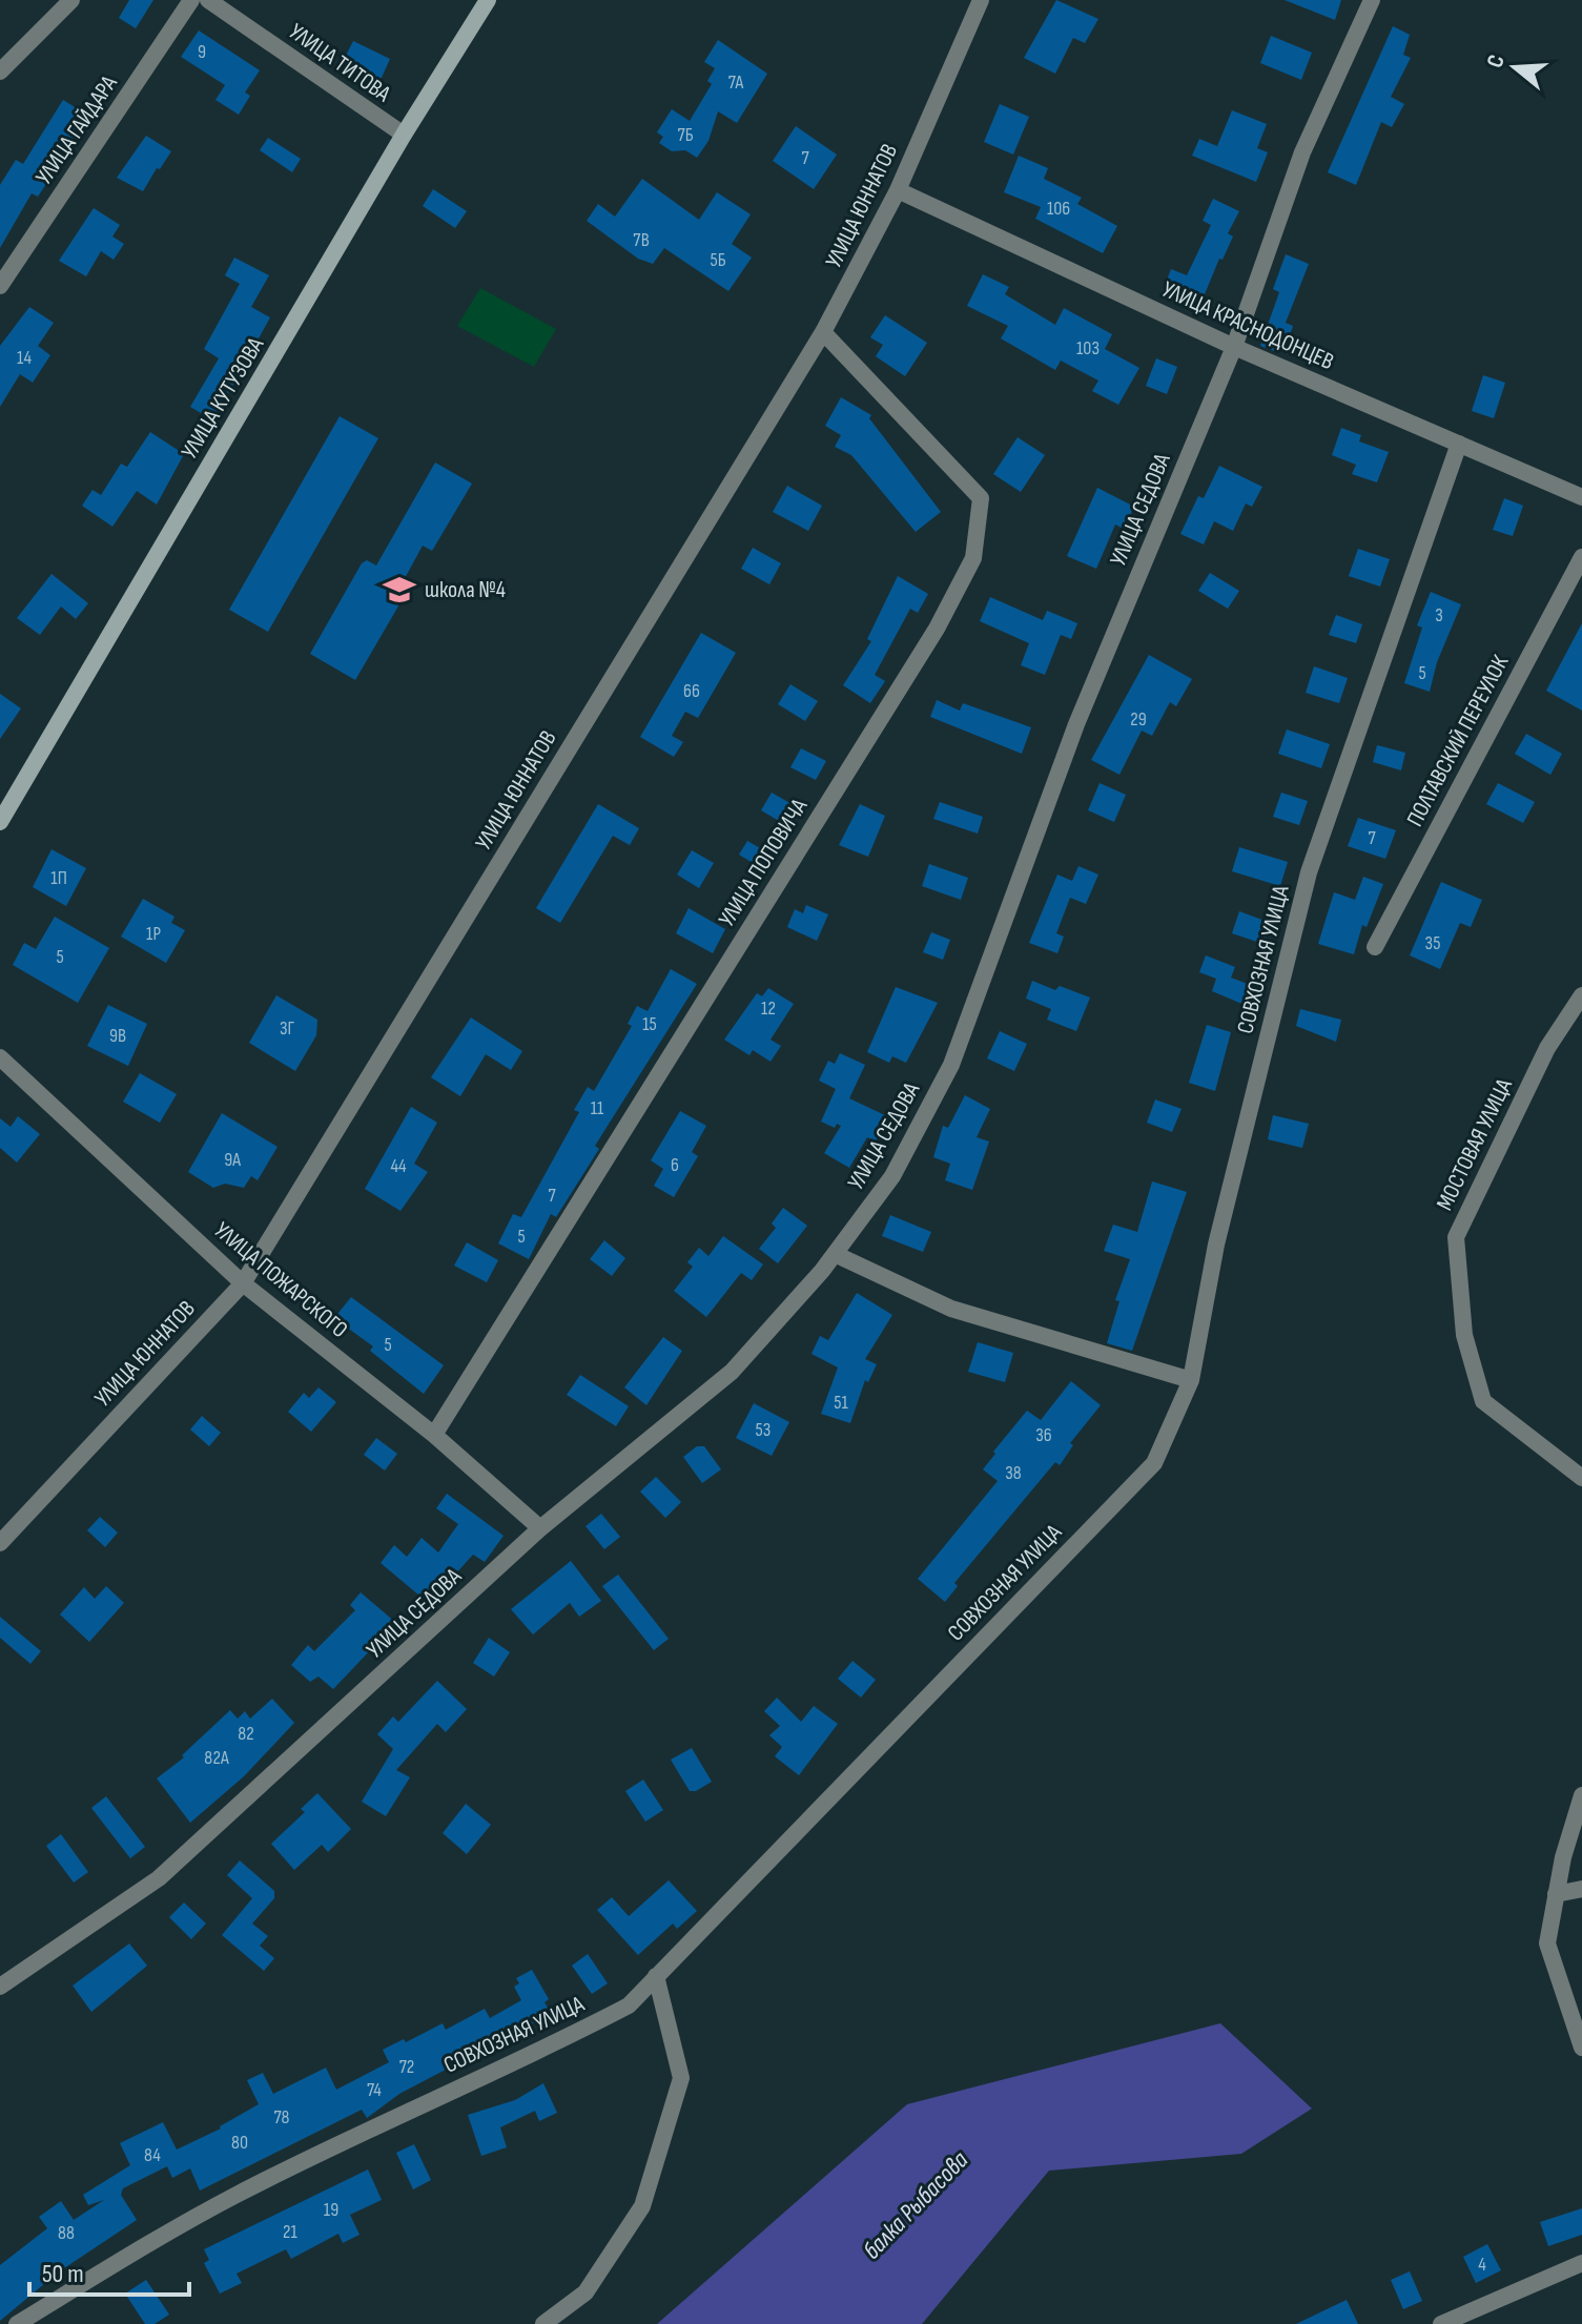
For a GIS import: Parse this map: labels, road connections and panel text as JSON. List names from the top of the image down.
{
  "streets": {
    "main road": ["УЛИЦА КУТУЗОВА"],
    "street": [
      "УЛИЦА ТИТОВА",
      "УЛИЦА ГАЙДАРА",
      "УЛИЦА ЮННАТОВ",
      "УЛИЦА КРАСНОДОНЦЕВ",
      "УЛИЦА СЕДОВА",
      "ПОЛТАВСКИЙ ПЕРЕУЛОК",
      "УЛИЦА ПОПОВИЧА",
      "СОВХОЗНАЯ УЛИЦА",
      "МОСТОВАЯ УЛИЦА",
      "УЛИЦА ПОЖАРСКОГО"
    ]
  },
  "crossings": [
    ["УЛИЦА ТИТОВА", "УЛИЦА КУТУЗОВА"],
    ["УЛИЦА ЮННАТОВ", "УЛИЦА КРАСНОДОНЦЕВ"],
    ["УЛИЦА ЮННАТОВ", "УЛИЦА ПОПОВИЧА"],
    ["УЛИЦА ЮННАТОВ", "УЛИЦА ПОЖАРСКОГО"],
    ["УЛИЦА КРАСНОДОНЦЕВ", "УЛИЦА СЕДОВА"],
    ["УЛИЦА КРАСНОДОНЦЕВ", "СОВХОЗНАЯ УЛИЦА"],
    ["УЛИЦА СЕДОВА", "УЛИЦА ПОЖАРСКОГО"],
    ["УЛИЦА ПОПОВИЧА", "УЛИЦА ПОЖАРСКОГО"]
  ],
  "water": ["балка Рыбасова"],
  "places": {
    "school or university": ["школа №4"]
  },
  "house_numbers": [
    "9",
    "7А",
    "7Б",
    "7",
    "106",
    "7В",
    "5Б",
    "103",
    "14",
    "3",
    "5",
    "66",
    "29",
    "7",
    "1П",
    "1Р",
    "35",
    "5",
    "12",
    "15",
    "3Г",
    "9В",
    "11",
    "9А",
    "6",
    "44",
    "7",
    "5",
    "5",
    "51",
    "53",
    "36",
    "38",
    "82",
    "82А",
    "72",
    "74",
    "78",
    "80",
    "84",
    "19",
    "21",
    "88",
    "4"
  ],
  "scale_bar": "50 m",
  "north": "left"
}
